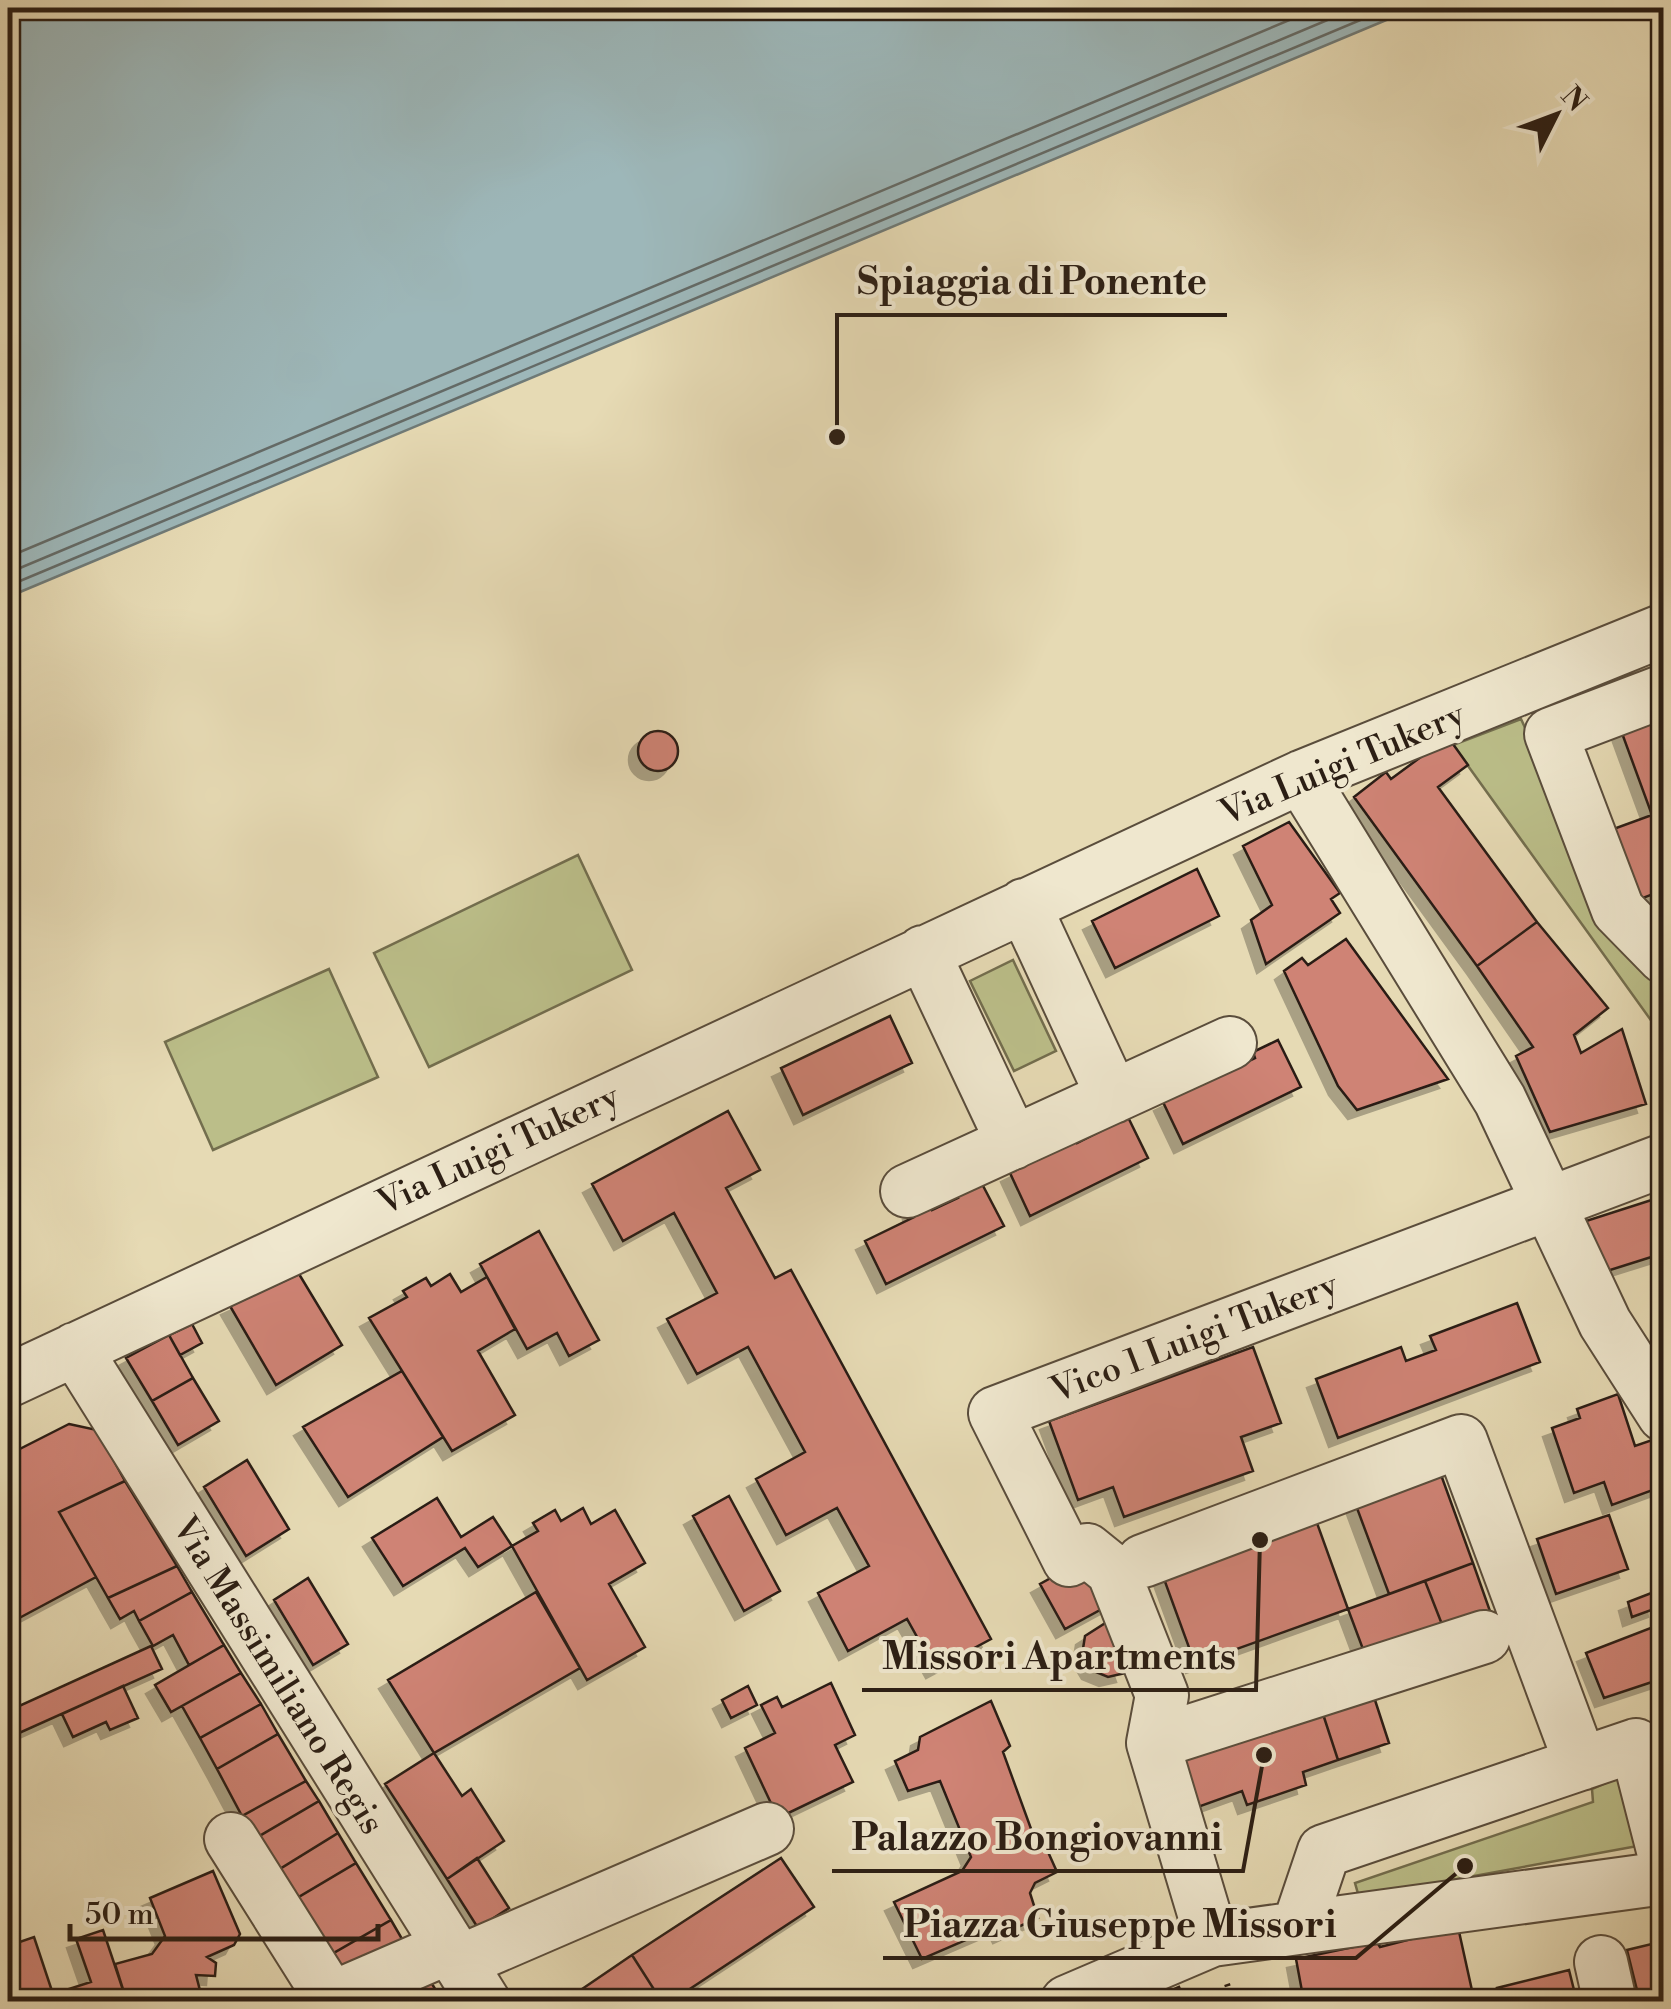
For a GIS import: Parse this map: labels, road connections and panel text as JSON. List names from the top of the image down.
{
  "streets": {
    "street": ["Via Luigi Tukery", "Vico 1 Luigi Tukery", "Via Massimiliano Regis"]
  },
  "crossings": [
    ["Via Luigi Tukery", "Via Massimiliano Regis"]
  ],
  "places": [
    "Spiaggia di Ponente",
    "Missori Apartments",
    "Palazzo Bongiovanni",
    "Piazza Giuseppe Missori"
  ],
  "scale_bar": "50 m",
  "north": "top right"
}
